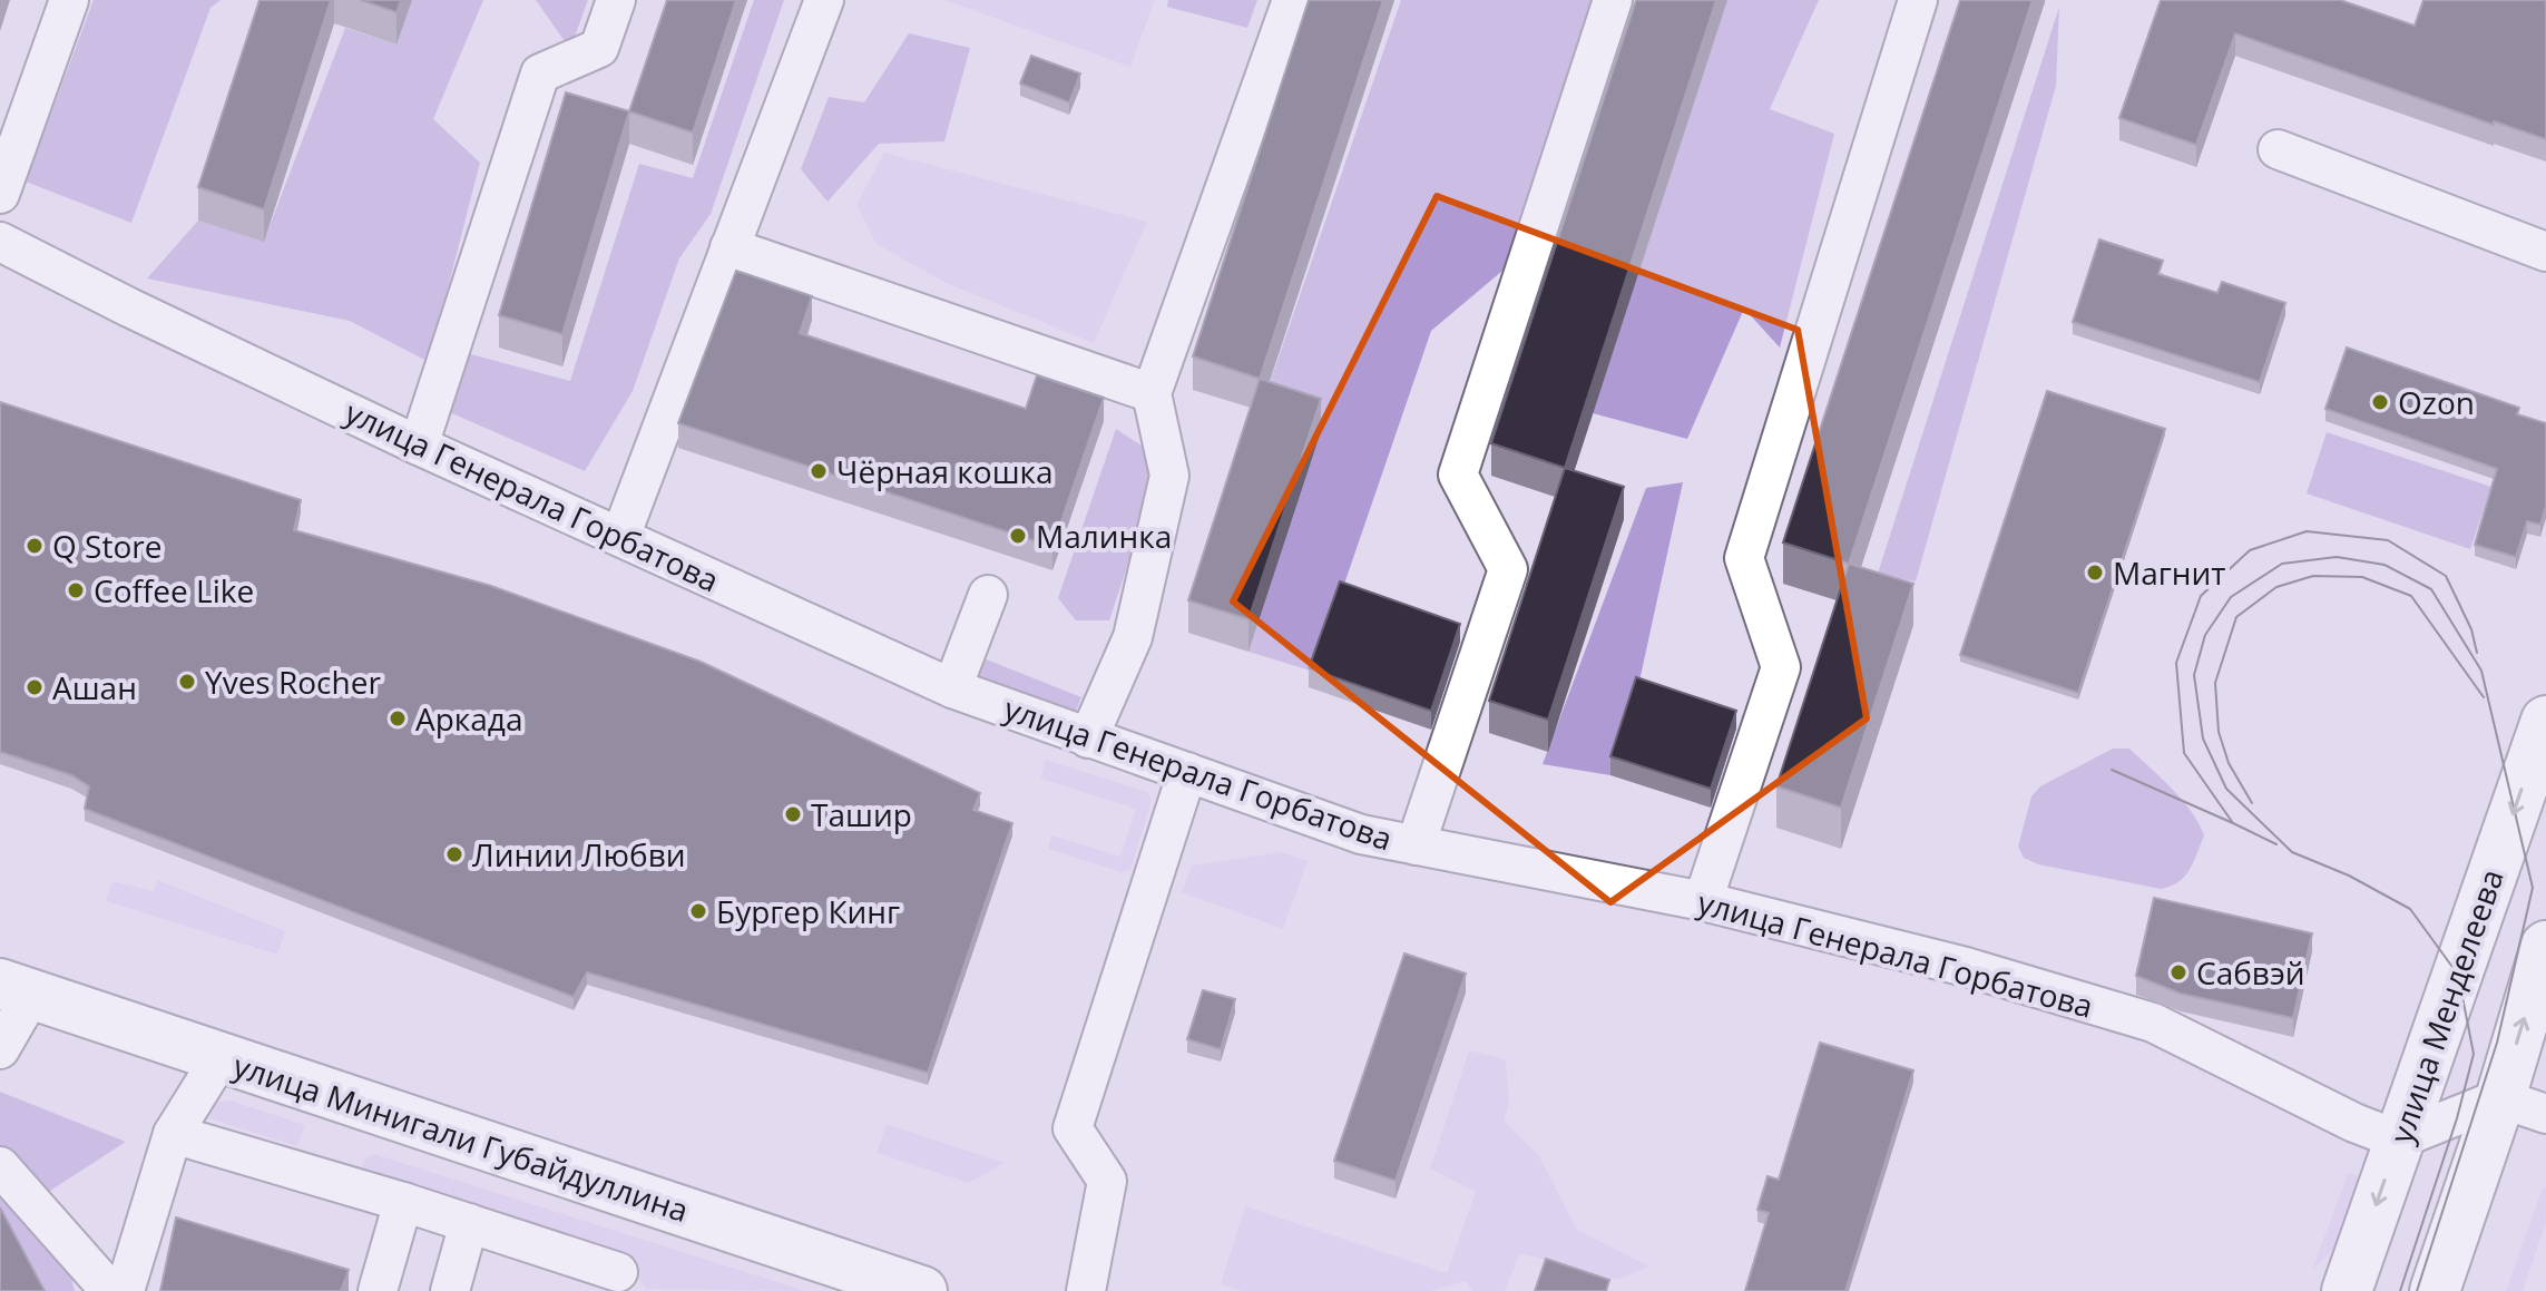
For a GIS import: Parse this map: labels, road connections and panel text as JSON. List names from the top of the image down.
{
  "streets": {
    "main road": ["улица Менделеева", "улица Минигали Губайдуллина"],
    "street": ["улица Генерала Горбатова"]
  },
  "crossings": [
    ["улица Генерала Горбатова", "улица Менделеева"]
  ],
  "places": [
    "Ozon",
    "Чёрная кошка",
    "Малинка",
    "Q Store",
    "Магнит",
    "Coffee Like",
    "Yves Rocher",
    "Ашан",
    "Аркада",
    "Ташир",
    "Линии Любви",
    "Бургер Кинг",
    "Сабвэй"
  ]
}
